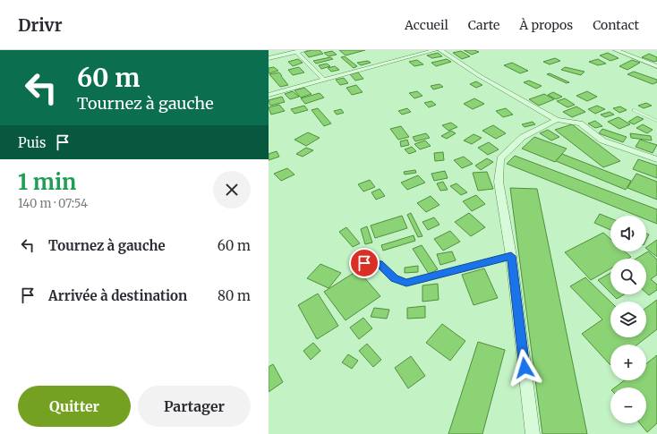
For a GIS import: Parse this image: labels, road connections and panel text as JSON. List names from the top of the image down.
{
  "page": {
    "header": "Drivr",
    "nav": [
      "Accueil",
      "Carte",
      "À propos",
      "Contact"
    ],
    "turn": ["60 m", "Tournez à gauche"],
    "then": "Puis",
    "heading": ["1 min", "140 m · 07:54"],
    "map_buttons": ["+", "−"],
    "list": [
      {
        "name": "Tournez à gauche",
        "value": "60 m"
      },
      {
        "name": "Arrivée à destination",
        "value": "80 m"
      }
    ],
    "buttons": ["Quitter", "Partager"]
  }
}
